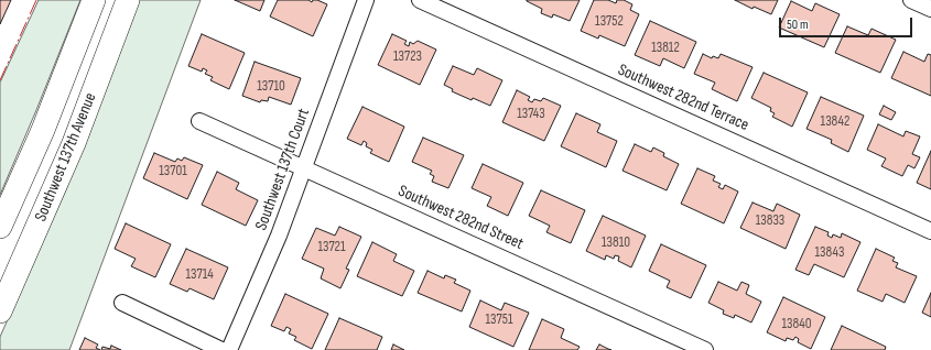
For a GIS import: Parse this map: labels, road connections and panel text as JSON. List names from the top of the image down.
{
  "streets": {
    "main road": ["Southwest 137th Avenue"],
    "street": ["Southwest 282nd Terrace", "Southwest 137th Court", "Southwest 282nd Street"]
  },
  "crossings": [
    ["Southwest 137th Court", "Southwest 282nd Street"]
  ],
  "house_numbers": [
    "13752",
    "13812",
    "13723",
    "13710",
    "13743",
    "13842",
    "13701",
    "13833",
    "13810",
    "13721",
    "13843",
    "13714",
    "13751",
    "13840"
  ],
  "scale_bar": "50 m"
}
